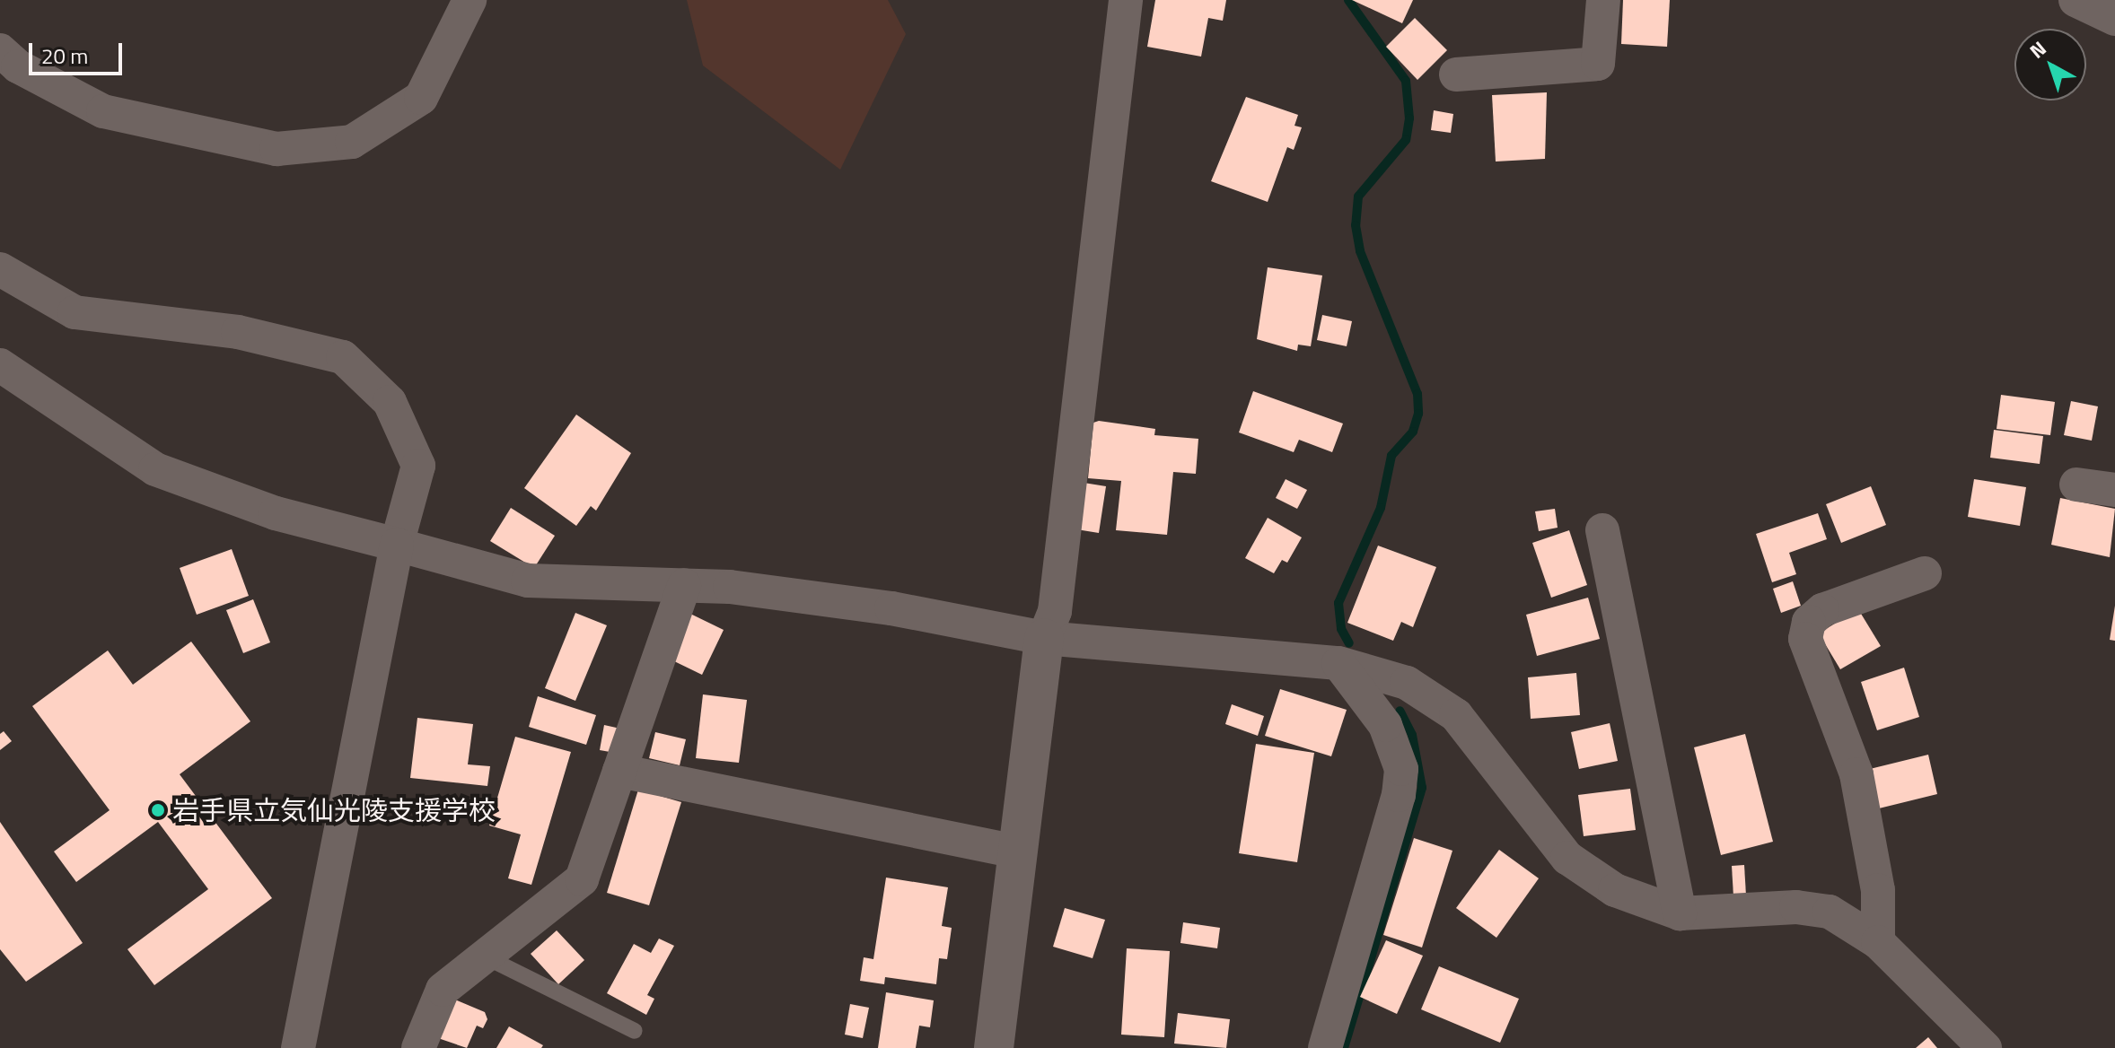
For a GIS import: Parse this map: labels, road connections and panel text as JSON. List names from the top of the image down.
{
  "places": ["岩手県立気仙光陵支援学校"],
  "scale_bar": "20 m",
  "north": "top left"
}
